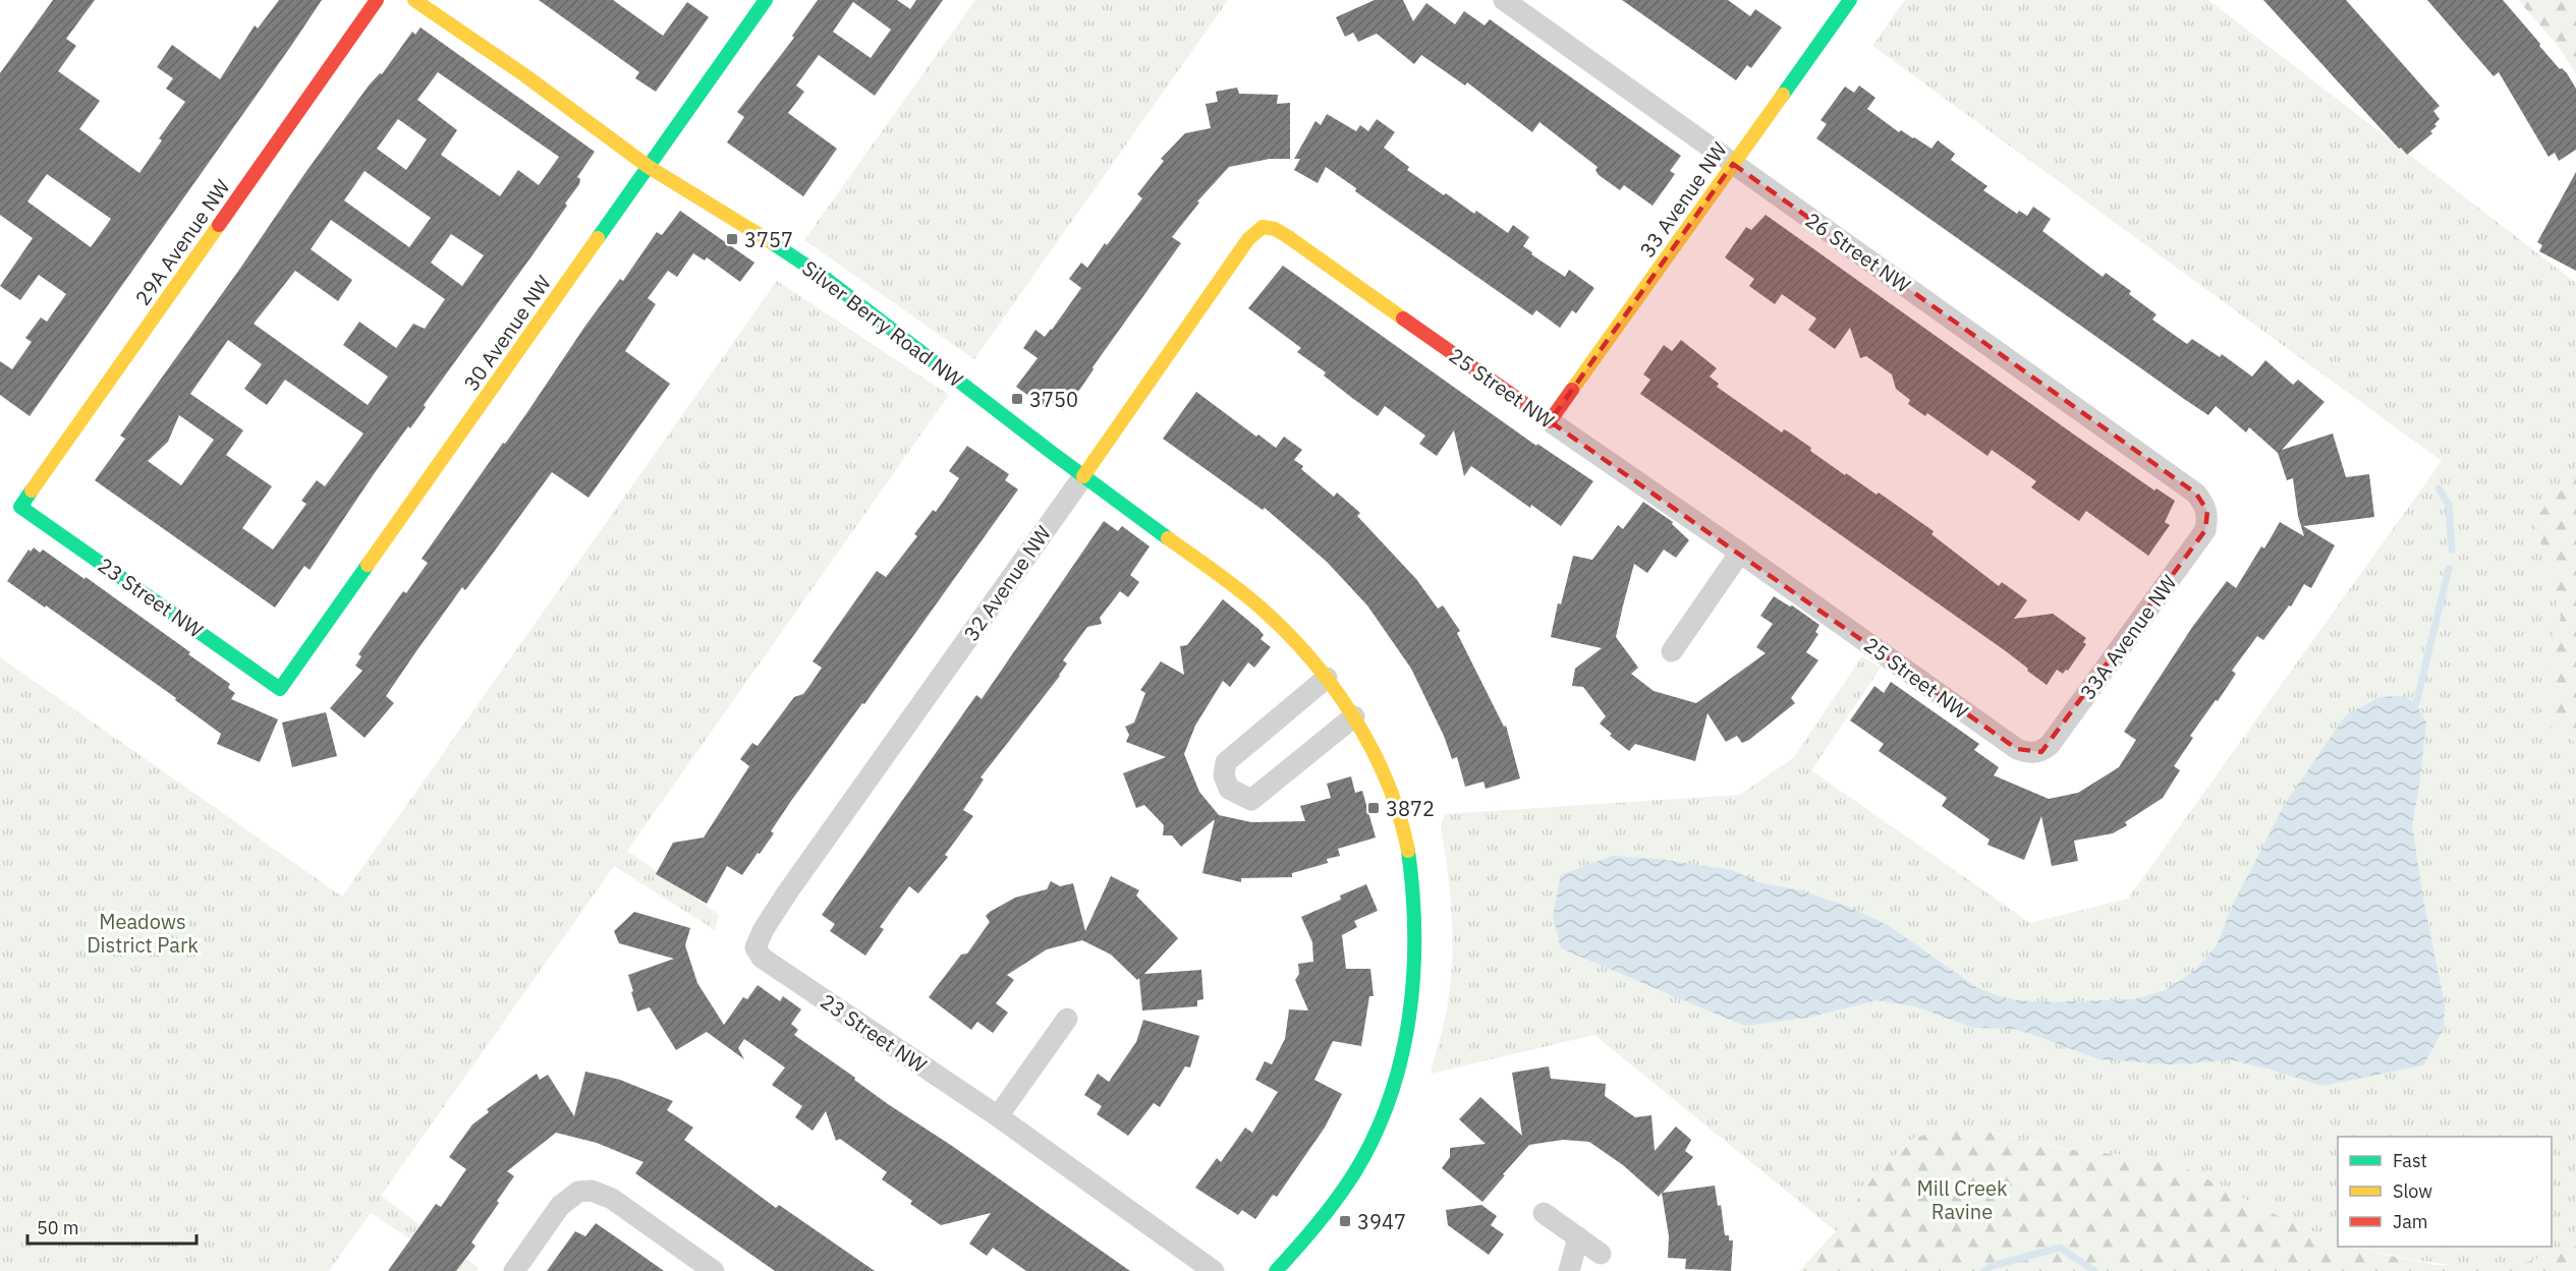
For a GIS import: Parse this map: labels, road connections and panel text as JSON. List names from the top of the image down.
{
  "streets": {
    "street": [
      "33 Avenue NW",
      "29A Avenue NW",
      "26 Street NW",
      "Silver Berry Road NW",
      "30 Avenue NW",
      "25 Street NW",
      "32 Avenue NW",
      "23 Street NW",
      "33A Avenue NW"
    ]
  },
  "crossings": [
    ["33 Avenue NW", "26 Street NW"],
    ["33 Avenue NW", "25 Street NW"],
    ["29A Avenue NW", "23 Street NW"],
    ["26 Street NW", "33A Avenue NW"],
    ["Silver Berry Road NW", "30 Avenue NW"],
    ["Silver Berry Road NW", "32 Avenue NW"],
    ["30 Avenue NW", "23 Street NW"],
    ["25 Street NW", "32 Avenue NW"],
    ["25 Street NW", "33A Avenue NW"],
    ["32 Avenue NW", "23 Street NW"]
  ],
  "parks": ["Meadows District Park", "Mill Creek Ravine"],
  "places": {
    "transit": [
      "3757",
      "3750",
      "3872",
      "3947"
    ]
  },
  "legend": ["Fast", "Slow", "Jam"],
  "scale_bar": "50 m"
}
